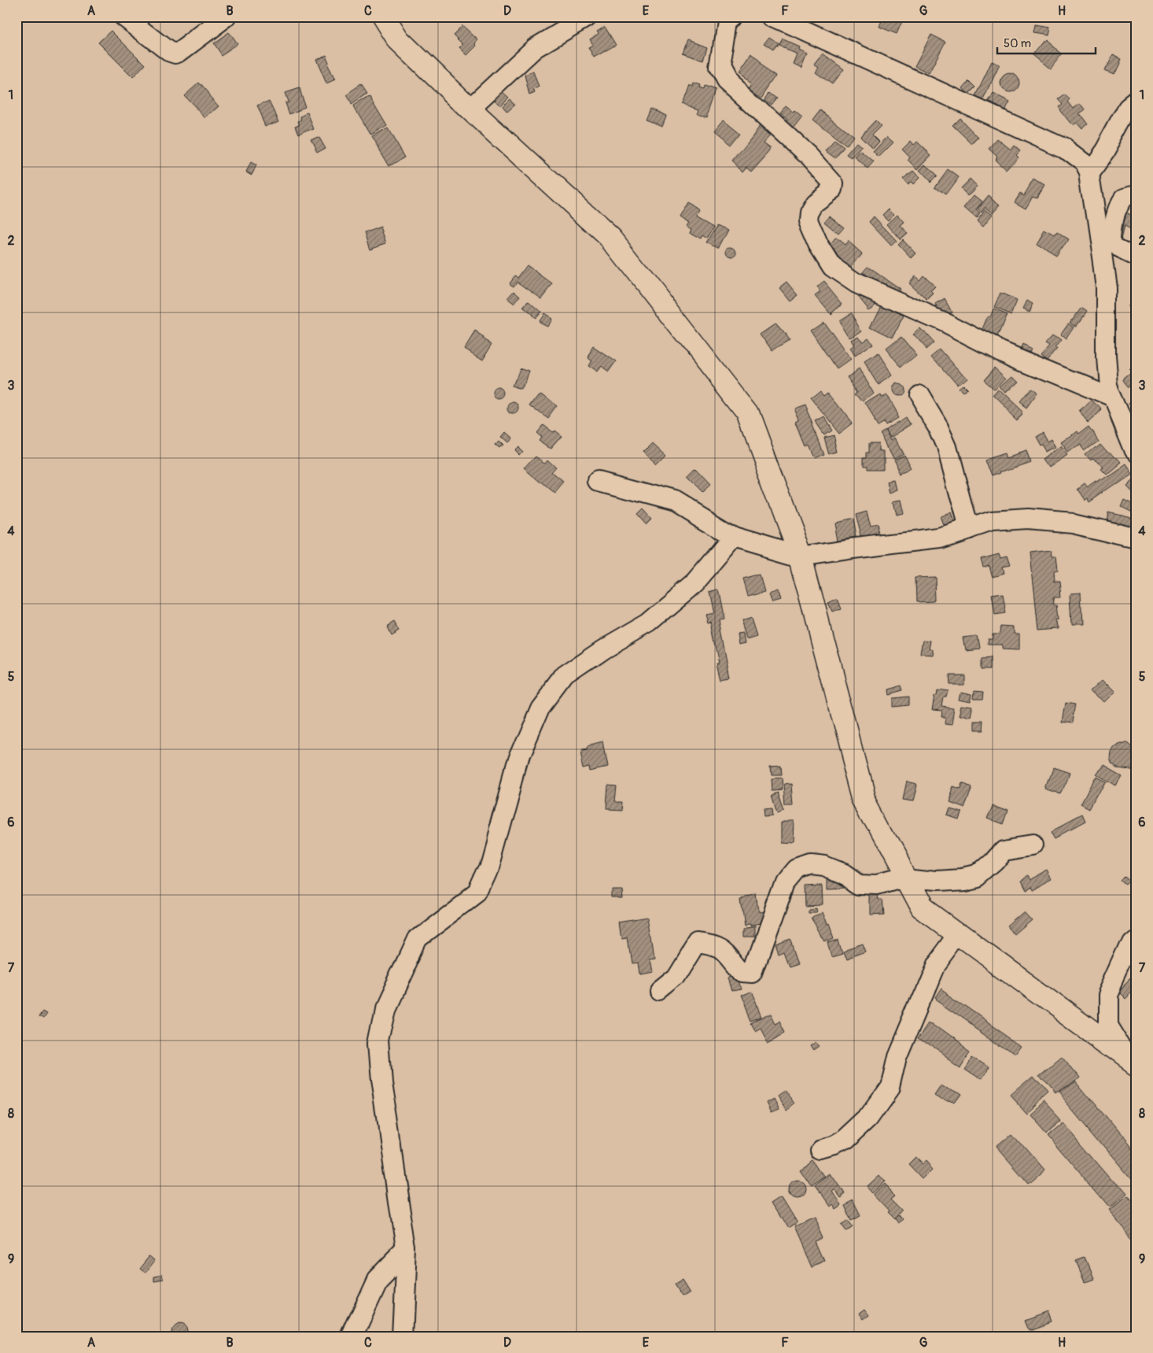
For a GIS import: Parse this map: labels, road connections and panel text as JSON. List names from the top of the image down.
{
  "scale_bar": "50 m",
  "grid": {
    "columns": [
      "A",
      "B",
      "C",
      "D",
      "E",
      "F",
      "G",
      "H"
    ],
    "rows": [
      "1",
      "2",
      "3",
      "4",
      "5",
      "6",
      "7",
      "8",
      "9"
    ]
  }
}
